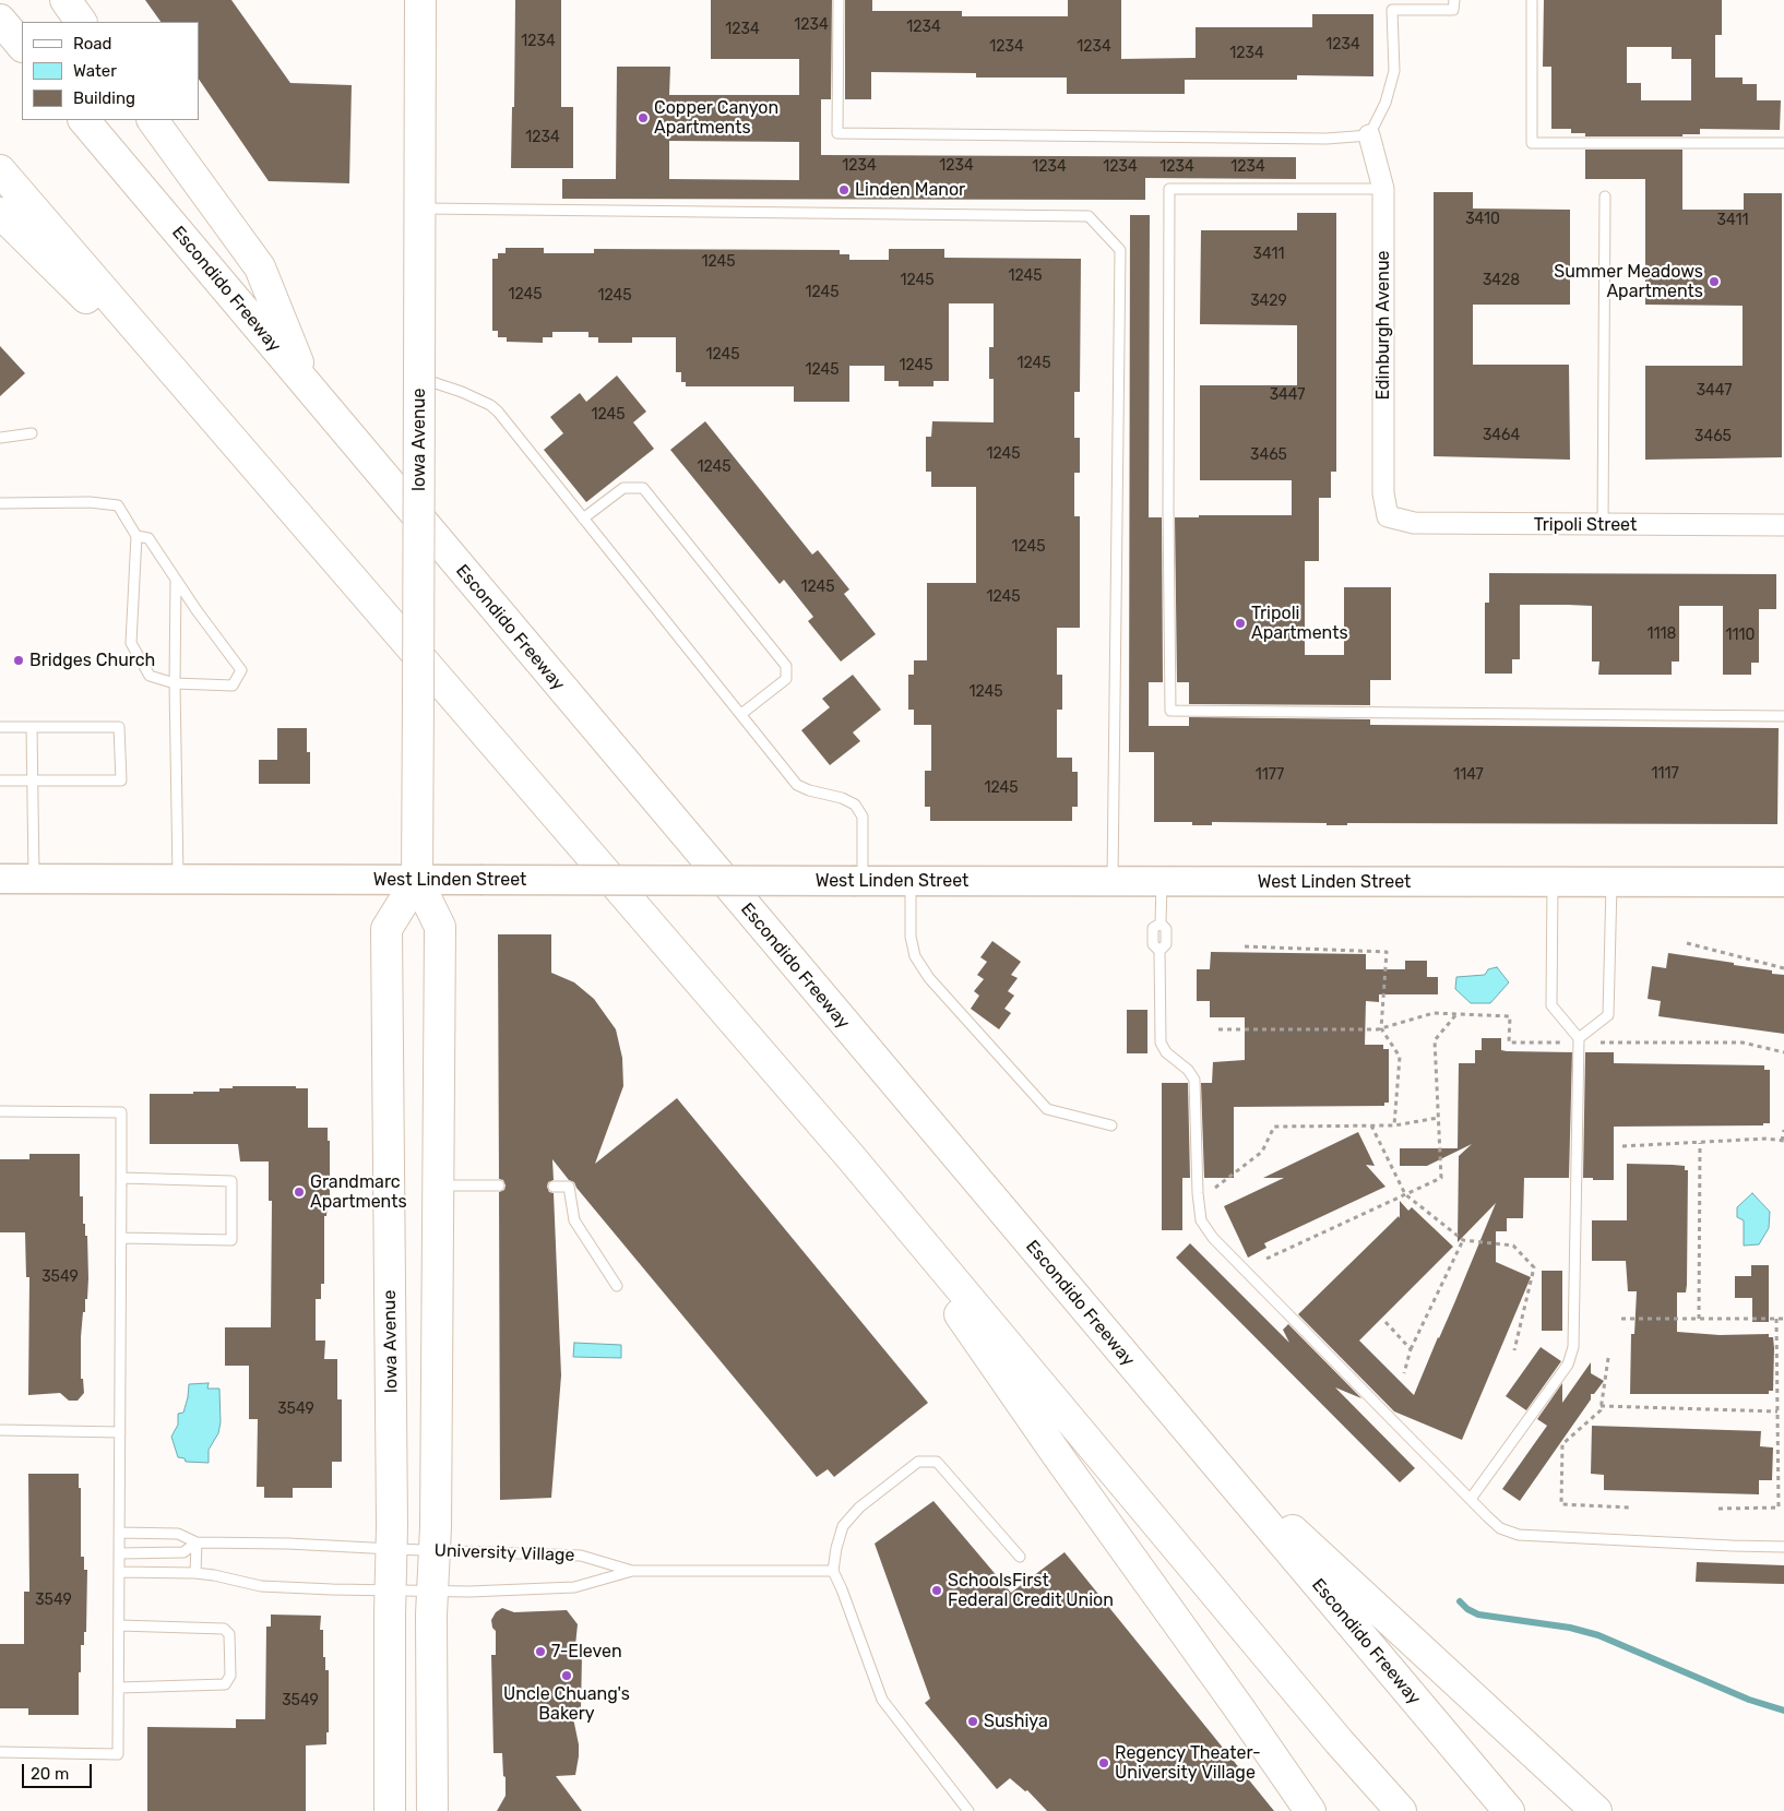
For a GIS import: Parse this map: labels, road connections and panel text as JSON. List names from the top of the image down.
{
  "streets": {
    "main road": ["Escondido Freeway", "Iowa Avenue"],
    "street": ["Edinburgh Avenue", "Tripoli Street", "West Linden Street"],
    "lane": ["University Village"]
  },
  "crossings": [
    ["Edinburgh Avenue", "Tripoli Street"],
    ["Iowa Avenue", "West Linden Street"],
    ["Iowa Avenue", "University Village"]
  ],
  "places": [
    "Copper Canyon Apartments",
    "Linden Manor",
    "Summer Meadows Apartments",
    "Tripoli Apartments",
    "Bridges Church",
    "Grandmarc Apartments",
    "SchoolsFirst Federal Credit Union",
    "7-Eleven",
    "Uncle Chuang's Bakery",
    "Sushiya",
    "Regency Theater- University Village"
  ],
  "house_numbers": [
    "1234",
    "1234",
    "1234",
    "1234",
    "1234",
    "1234",
    "1234",
    "1234",
    "1234",
    "1234",
    "1234",
    "1234",
    "1234",
    "1234",
    "1234",
    "3410",
    "3411",
    "3411",
    "1245",
    "1245",
    "1245",
    "3428",
    "1245",
    "1245",
    "1245",
    "3429",
    "1245",
    "1245",
    "1245",
    "1245",
    "3447",
    "3447",
    "1245",
    "3464",
    "3465",
    "1245",
    "3465",
    "1245",
    "1245",
    "1245",
    "1245",
    "1118",
    "1110",
    "1245",
    "1117",
    "1177",
    "1147",
    "1245",
    "3549",
    "3549",
    "3549",
    "3549"
  ],
  "legend": ["Road", "Water", "Building"],
  "scale_bar": "20 m"
}
